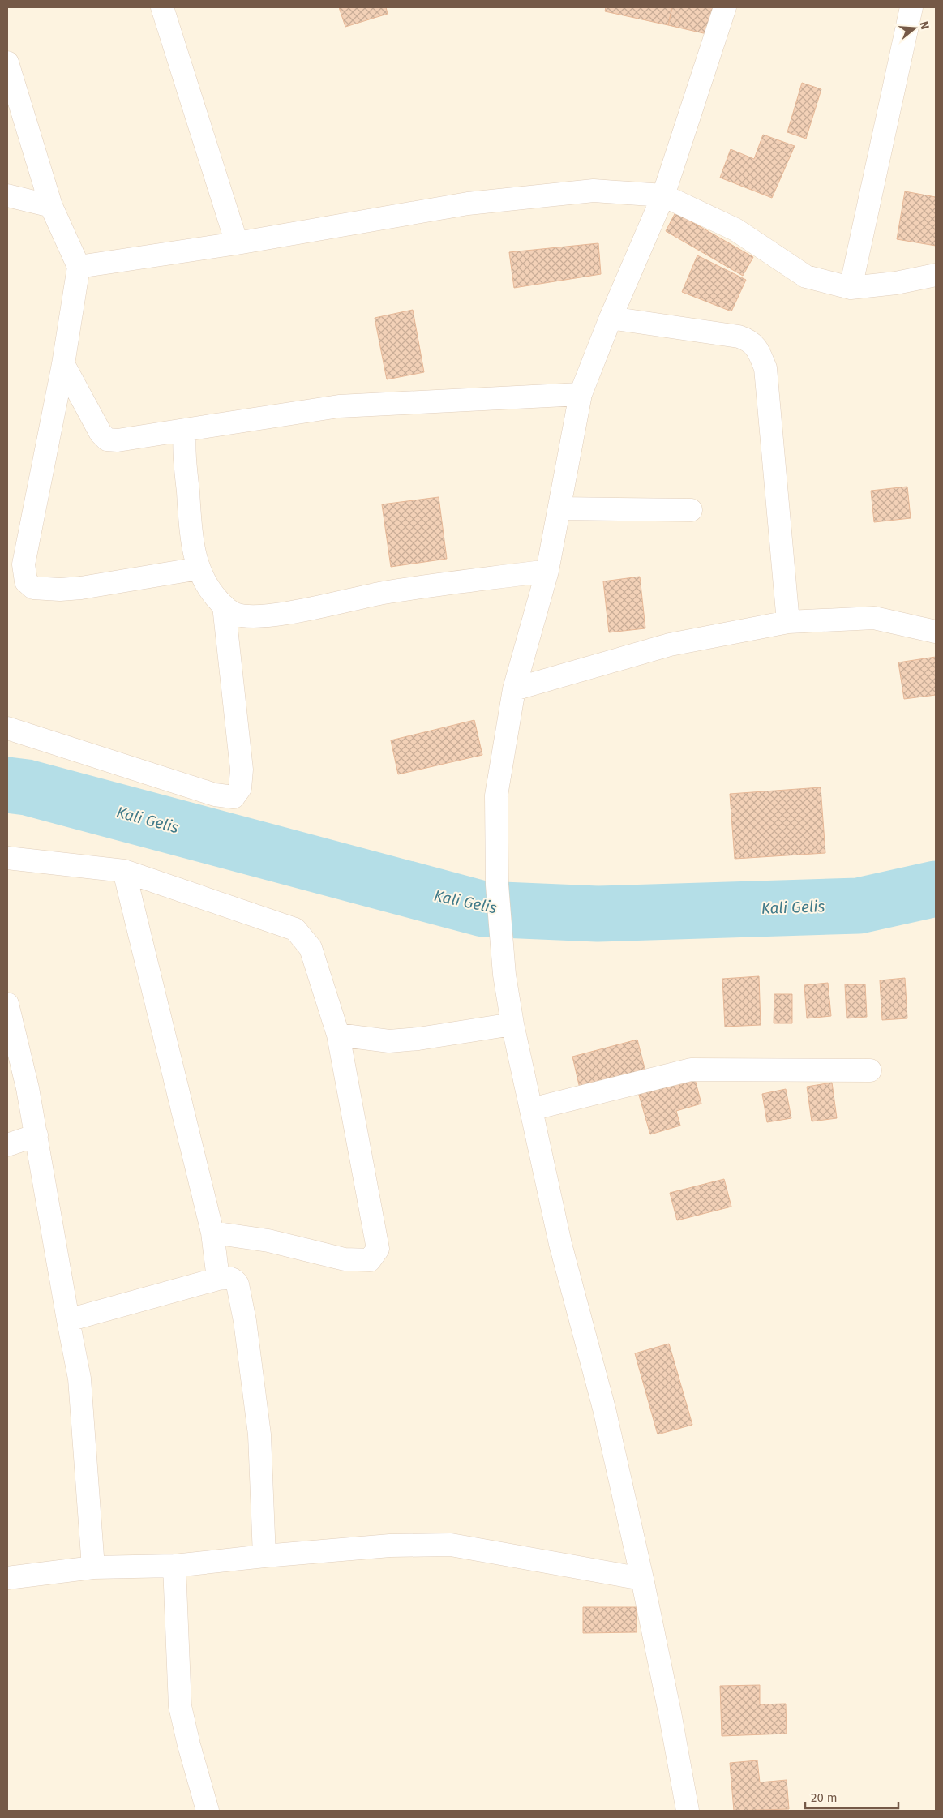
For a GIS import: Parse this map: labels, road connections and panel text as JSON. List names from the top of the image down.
{
  "water": ["Kali Gelis"],
  "scale_bar": "20 m",
  "north": "right"
}
